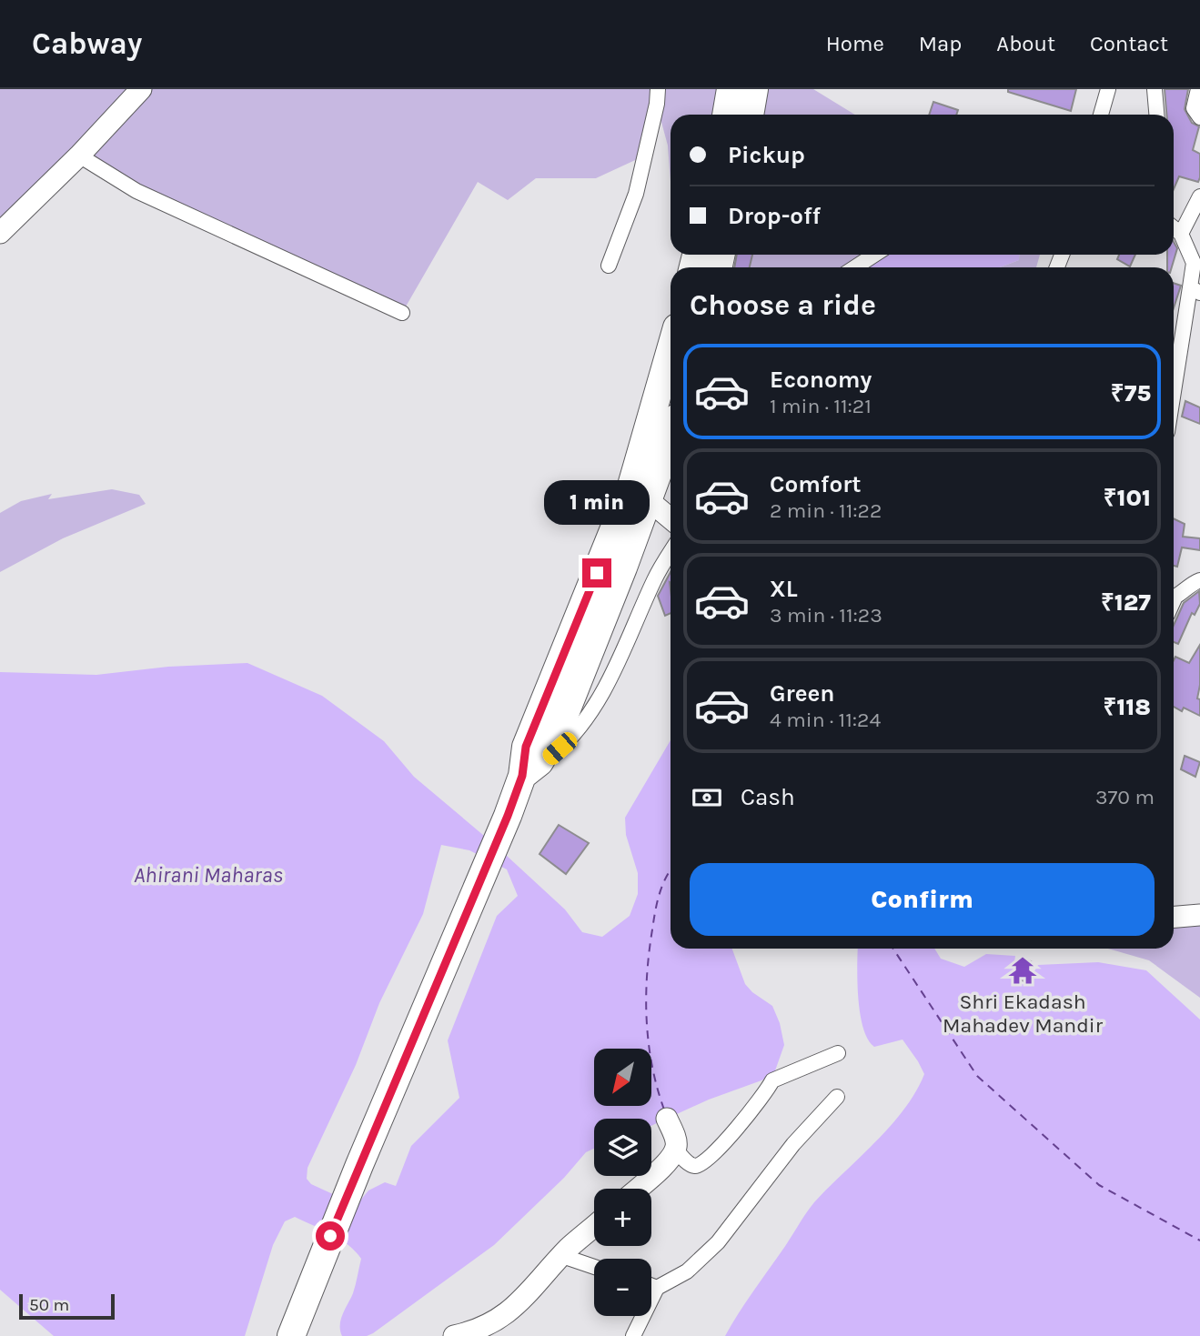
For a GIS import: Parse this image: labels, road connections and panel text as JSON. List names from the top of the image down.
{
  "water": ["Ahirani Maharas"],
  "places": {
    "temple": ["Shri Ekadash Mahadev Mandir"]
  },
  "scale_bar": "50 m",
  "north": "bottom left",
  "page": {
    "header": "Cabway",
    "nav": [
      "Home",
      "Map",
      "About",
      "Contact"
    ],
    "banner": ["Pickup", "Drop-off"],
    "heading": "Choose a ride",
    "list": [
      {
        "name": "Economy",
        "note": "1 min · 11:21",
        "value": "₹75"
      },
      {
        "name": "Comfort",
        "note": "2 min · 11:22",
        "value": "₹101"
      },
      {
        "name": "XL",
        "note": "3 min · 11:23",
        "value": "₹127"
      },
      {
        "name": "Green",
        "note": "4 min · 11:24",
        "value": "₹118"
      }
    ],
    "bubble": "1 min",
    "pay": ["Cash", "370 m"],
    "buttons": "Confirm",
    "map_buttons": ["+", "−"],
    "scale": "50 m"
  }
}
